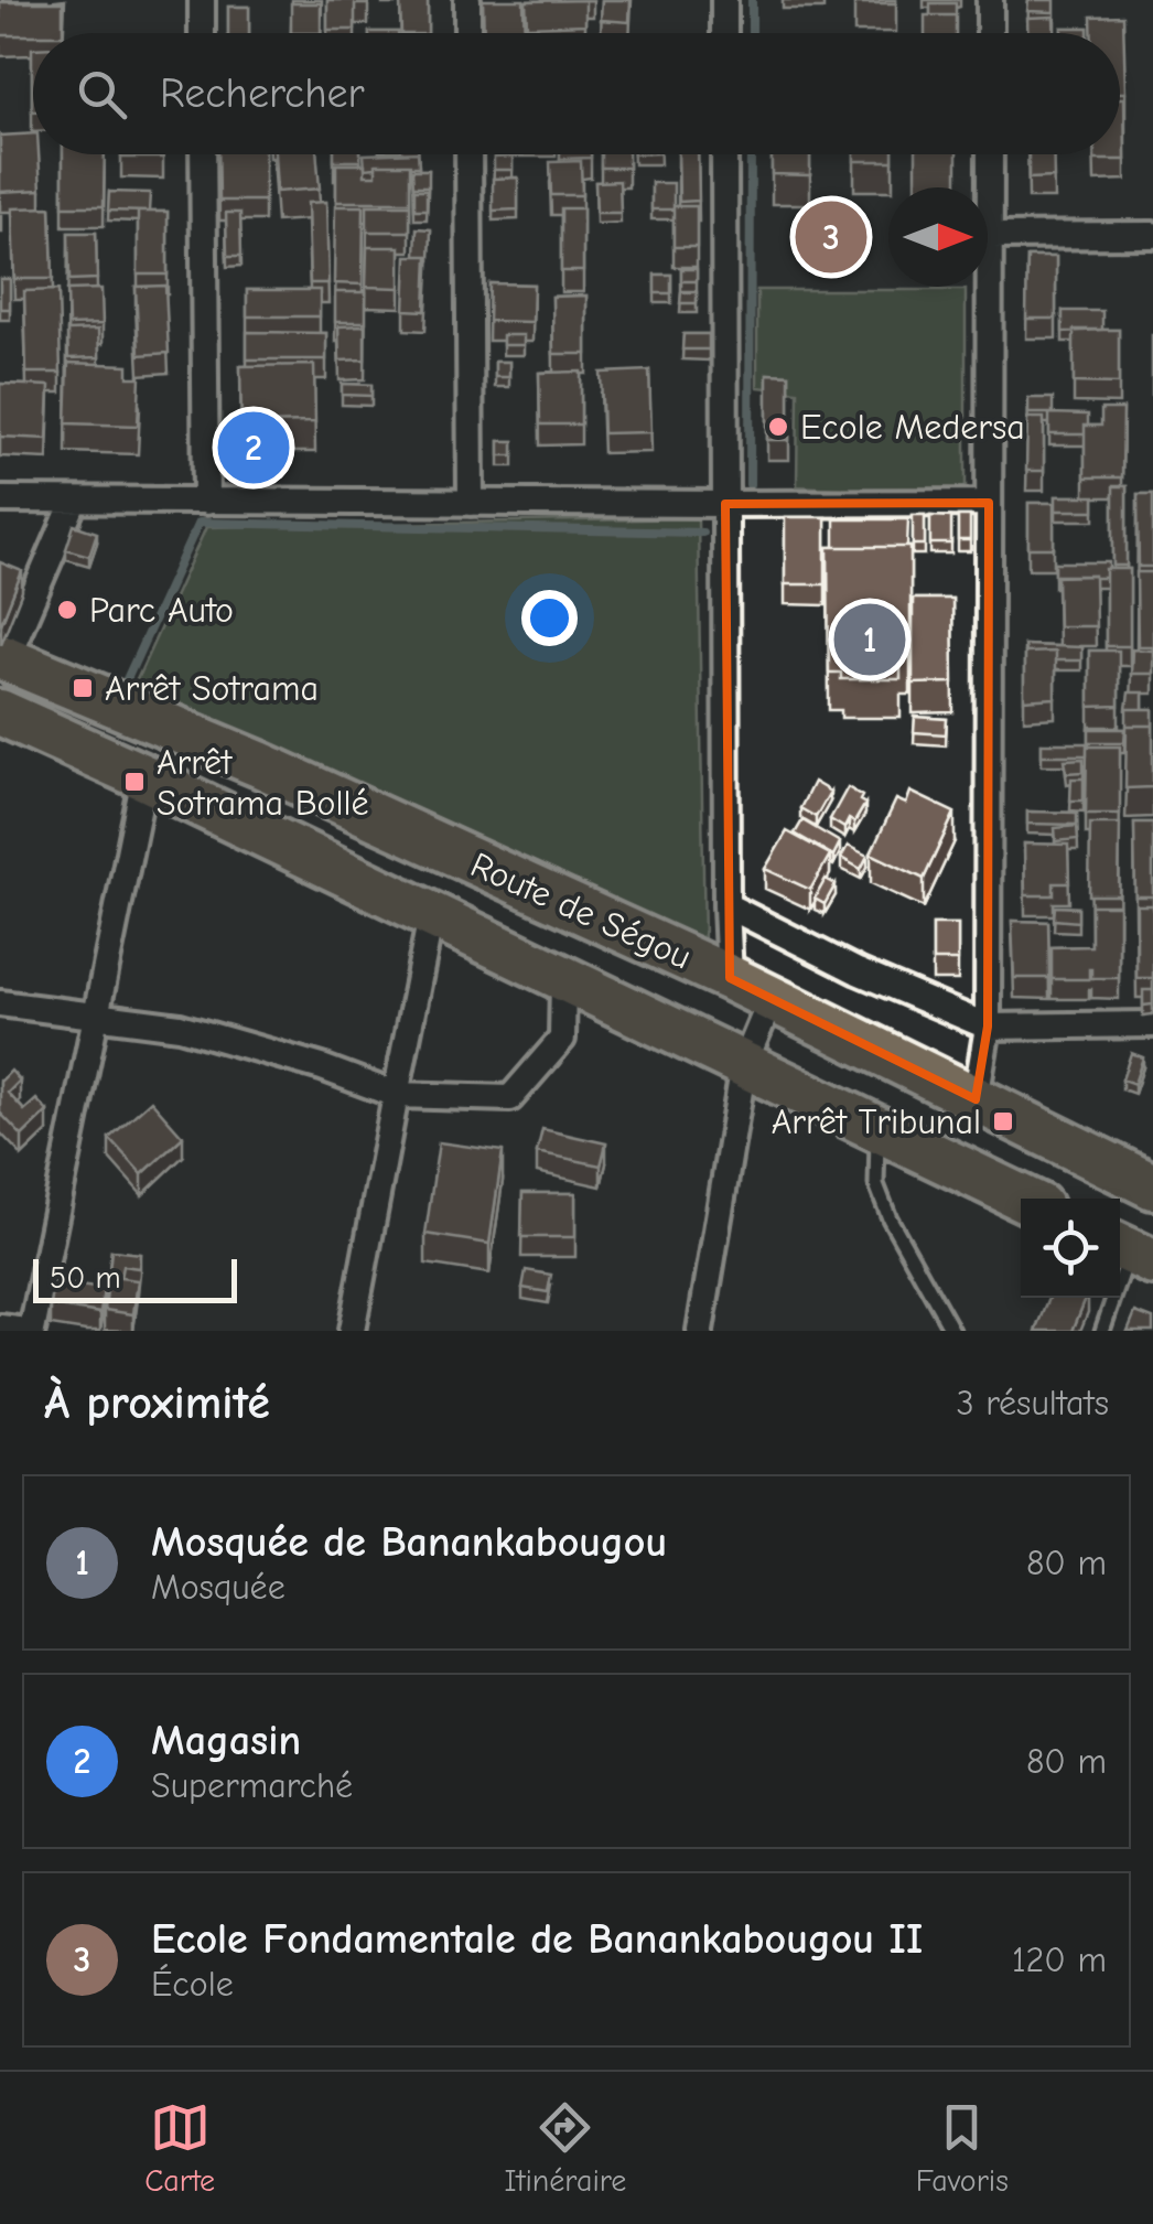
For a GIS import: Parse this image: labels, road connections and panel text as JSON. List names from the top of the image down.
{
  "streets": {
    "highway": ["Route de Ségou"]
  },
  "places": {
    "other": ["Ecole Medersa", "Parc Auto"],
    "transit": ["Arrêt Sotrama", "Arrêt Sotrama Bollé", "Arrêt Tribunal"]
  },
  "scale_bar": "50 m",
  "north": "right",
  "page": {
    "search": "Rechercher",
    "pins": ["3", "2", "1"],
    "scale": "50 m",
    "heading": ["À proximité", "3 résultats"],
    "list": [
      {
        "mark": "1",
        "name": "Mosquée de Banankabougou",
        "note": "Mosquée",
        "value": "80 m"
      },
      {
        "mark": "2",
        "name": "Magasin",
        "note": "Supermarché",
        "value": "80 m"
      },
      {
        "mark": "3",
        "name": "Ecole Fondamentale de Banankabougou II",
        "note": "École",
        "value": "120 m"
      }
    ],
    "nav": ["Carte", "Itinéraire", "Favoris"]
  }
}
